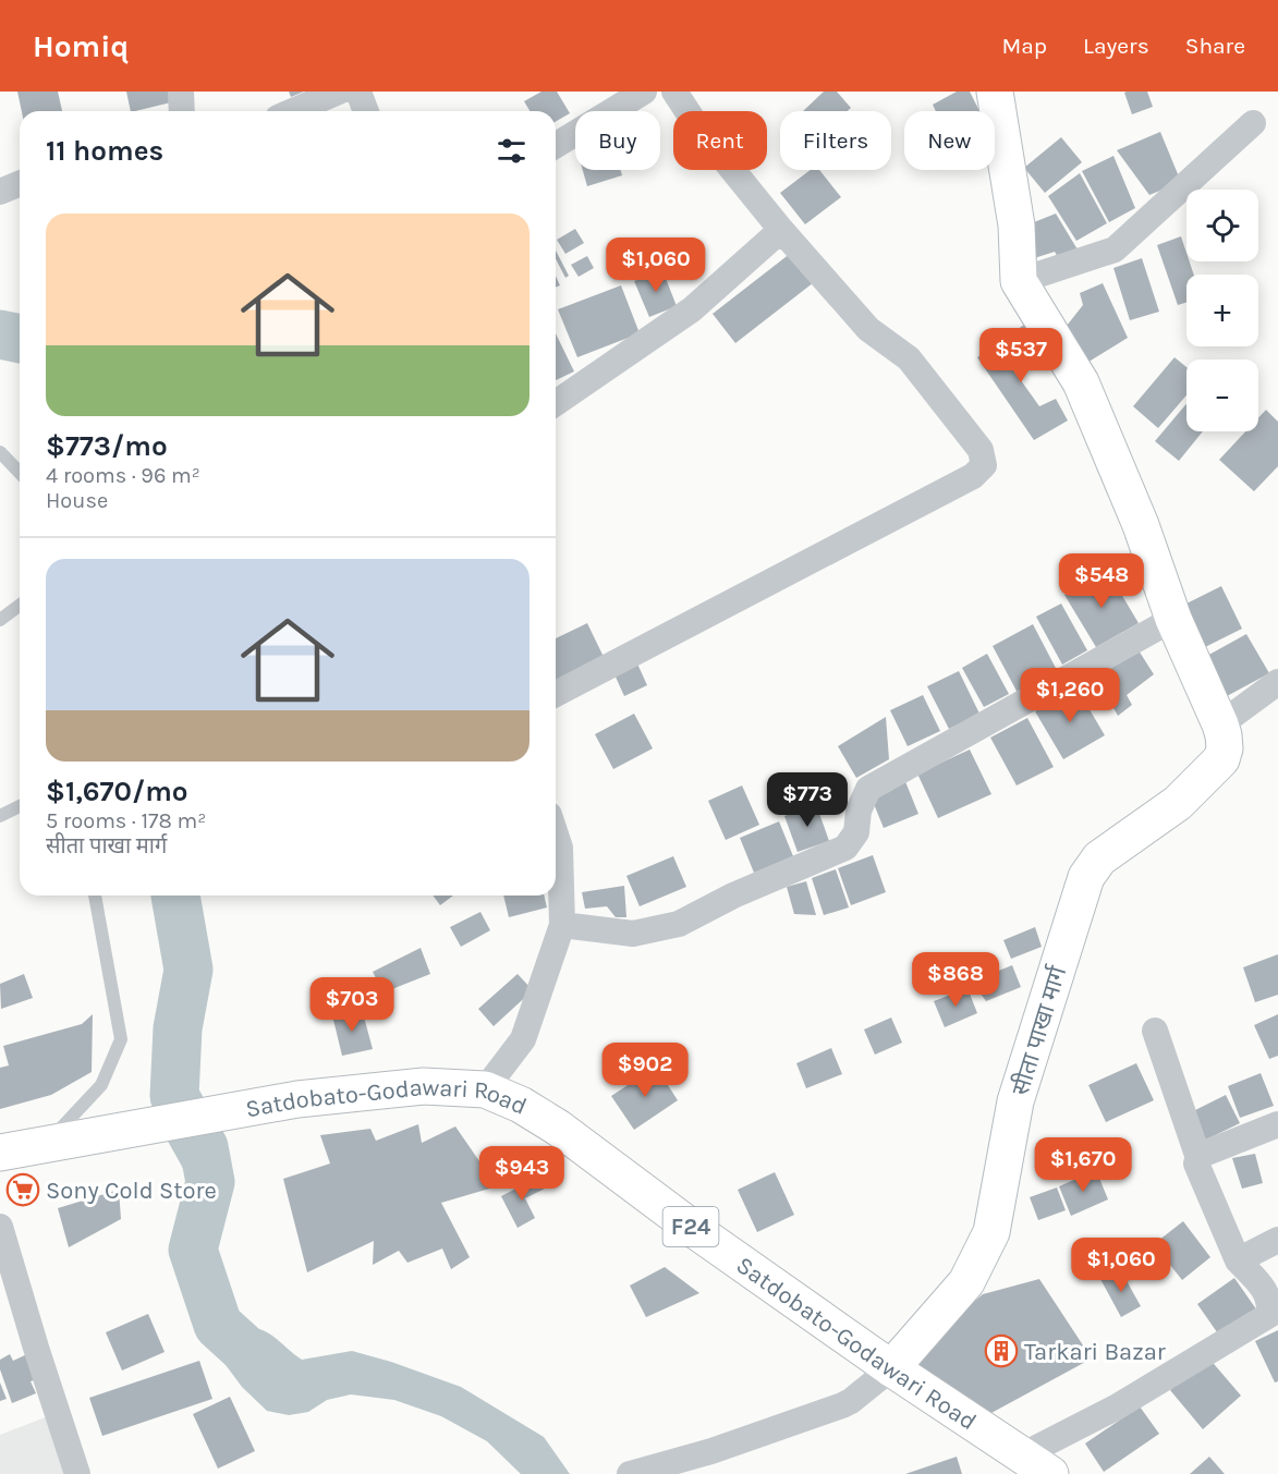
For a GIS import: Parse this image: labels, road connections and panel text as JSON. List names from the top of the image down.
{
  "streets": {
    "street": ["सीता पाखा मार्ग", "Satdobato-Godawari Road", "F24"]
  },
  "crossings": [
    ["सीता पाखा मार्ग", "Satdobato-Godawari Road"]
  ],
  "places": {
    "supermarket": ["Sony Cold Store"],
    "building": ["Tarkari Bazar"]
  },
  "page": {
    "header": "Homiq",
    "nav": ["Map", "Layers", "Share"],
    "chip": [
      "Buy",
      "Rent",
      "Filters",
      "New"
    ],
    "heading": "11 homes",
    "map_buttons": ["+", "−"],
    "list": [
      {
        "name": "$773/mo",
        "note": "4 rooms · 96 m² · House"
      },
      {
        "name": "$1,670/mo",
        "note": "5 rooms · 178 m² · सीता पाखा मार्ग"
      }
    ],
    "price": [
      "$1,060",
      "$537",
      "$548",
      "$1,260",
      "$773",
      "$868",
      "$703",
      "$902",
      "$1,670",
      "$943",
      "$1,060"
    ]
  }
}
